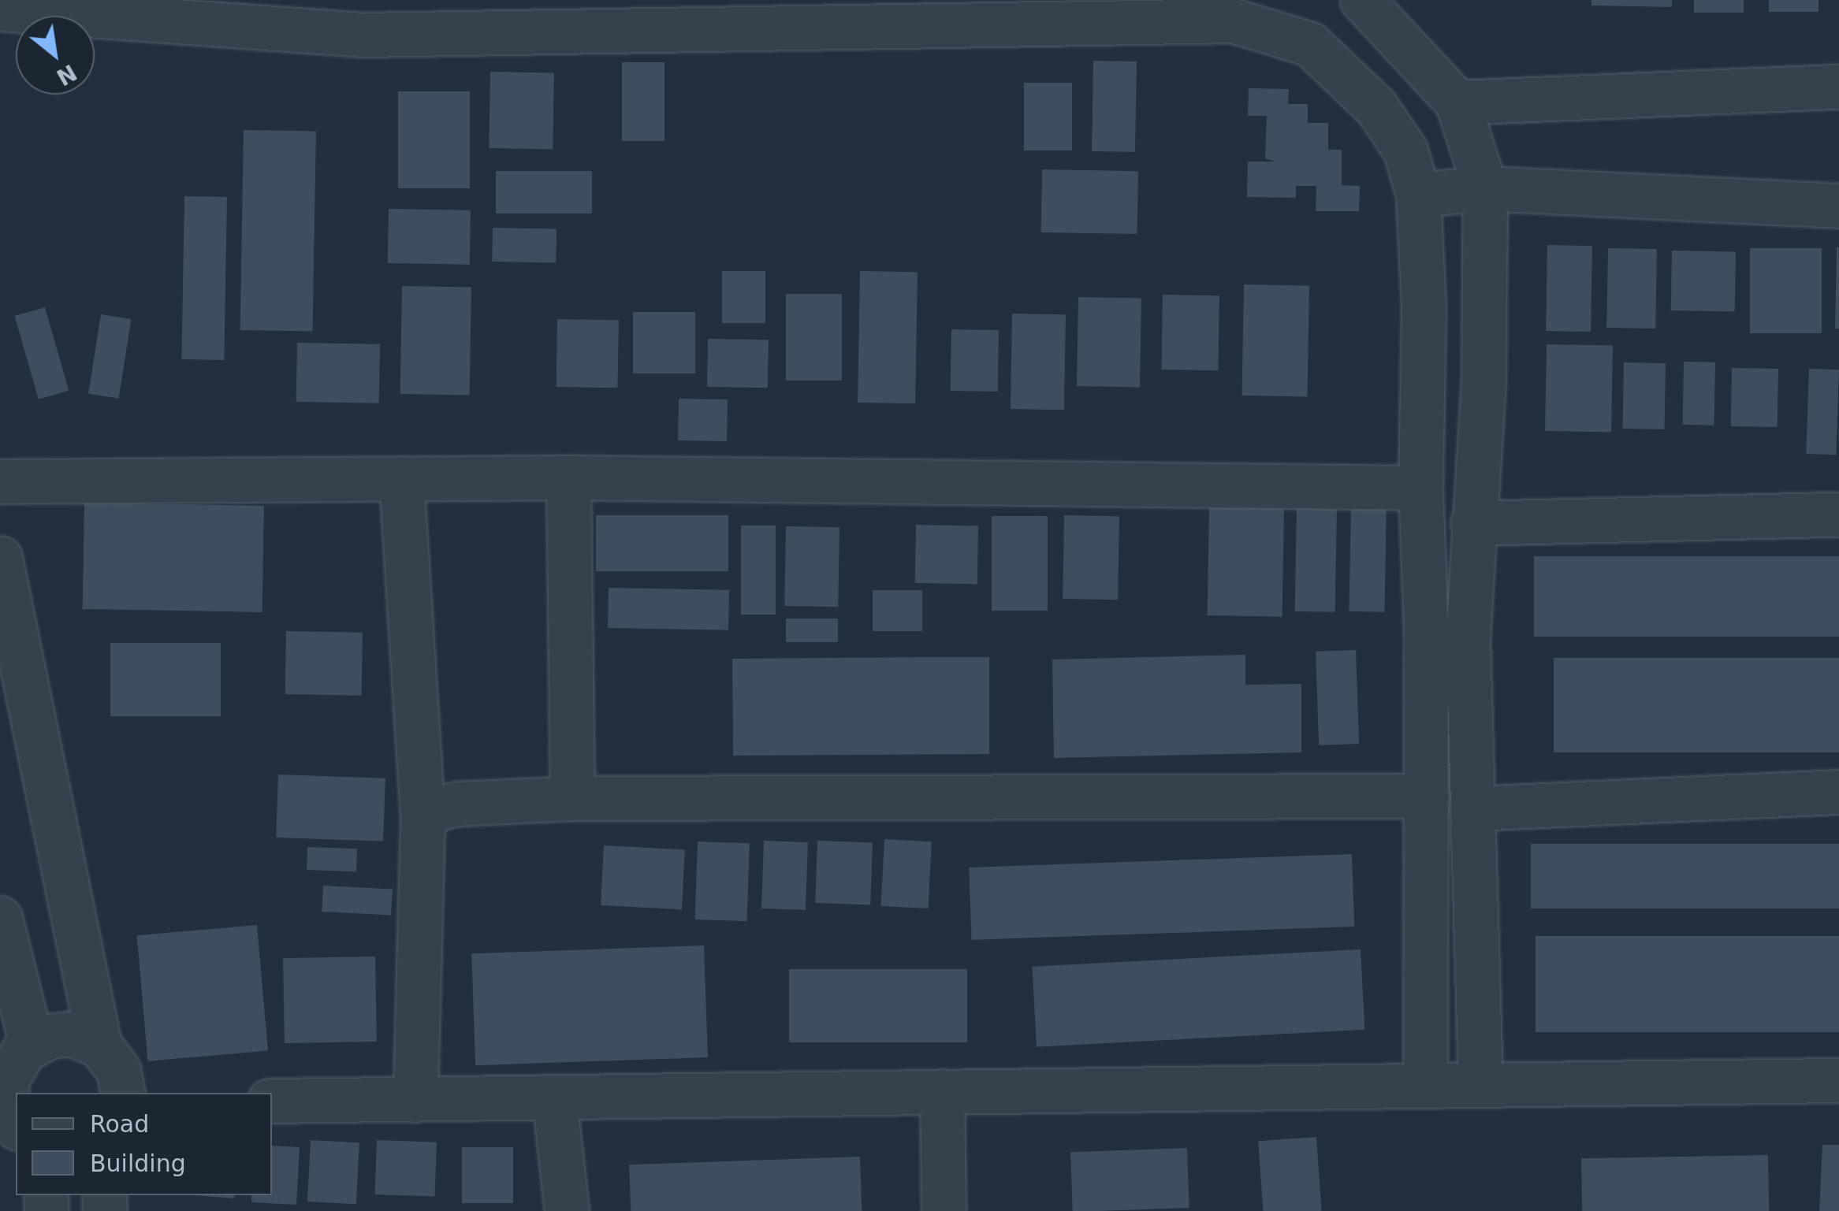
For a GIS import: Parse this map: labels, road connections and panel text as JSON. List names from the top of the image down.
{
  "legend": ["Road", "Building"],
  "north": "bottom right"
}
